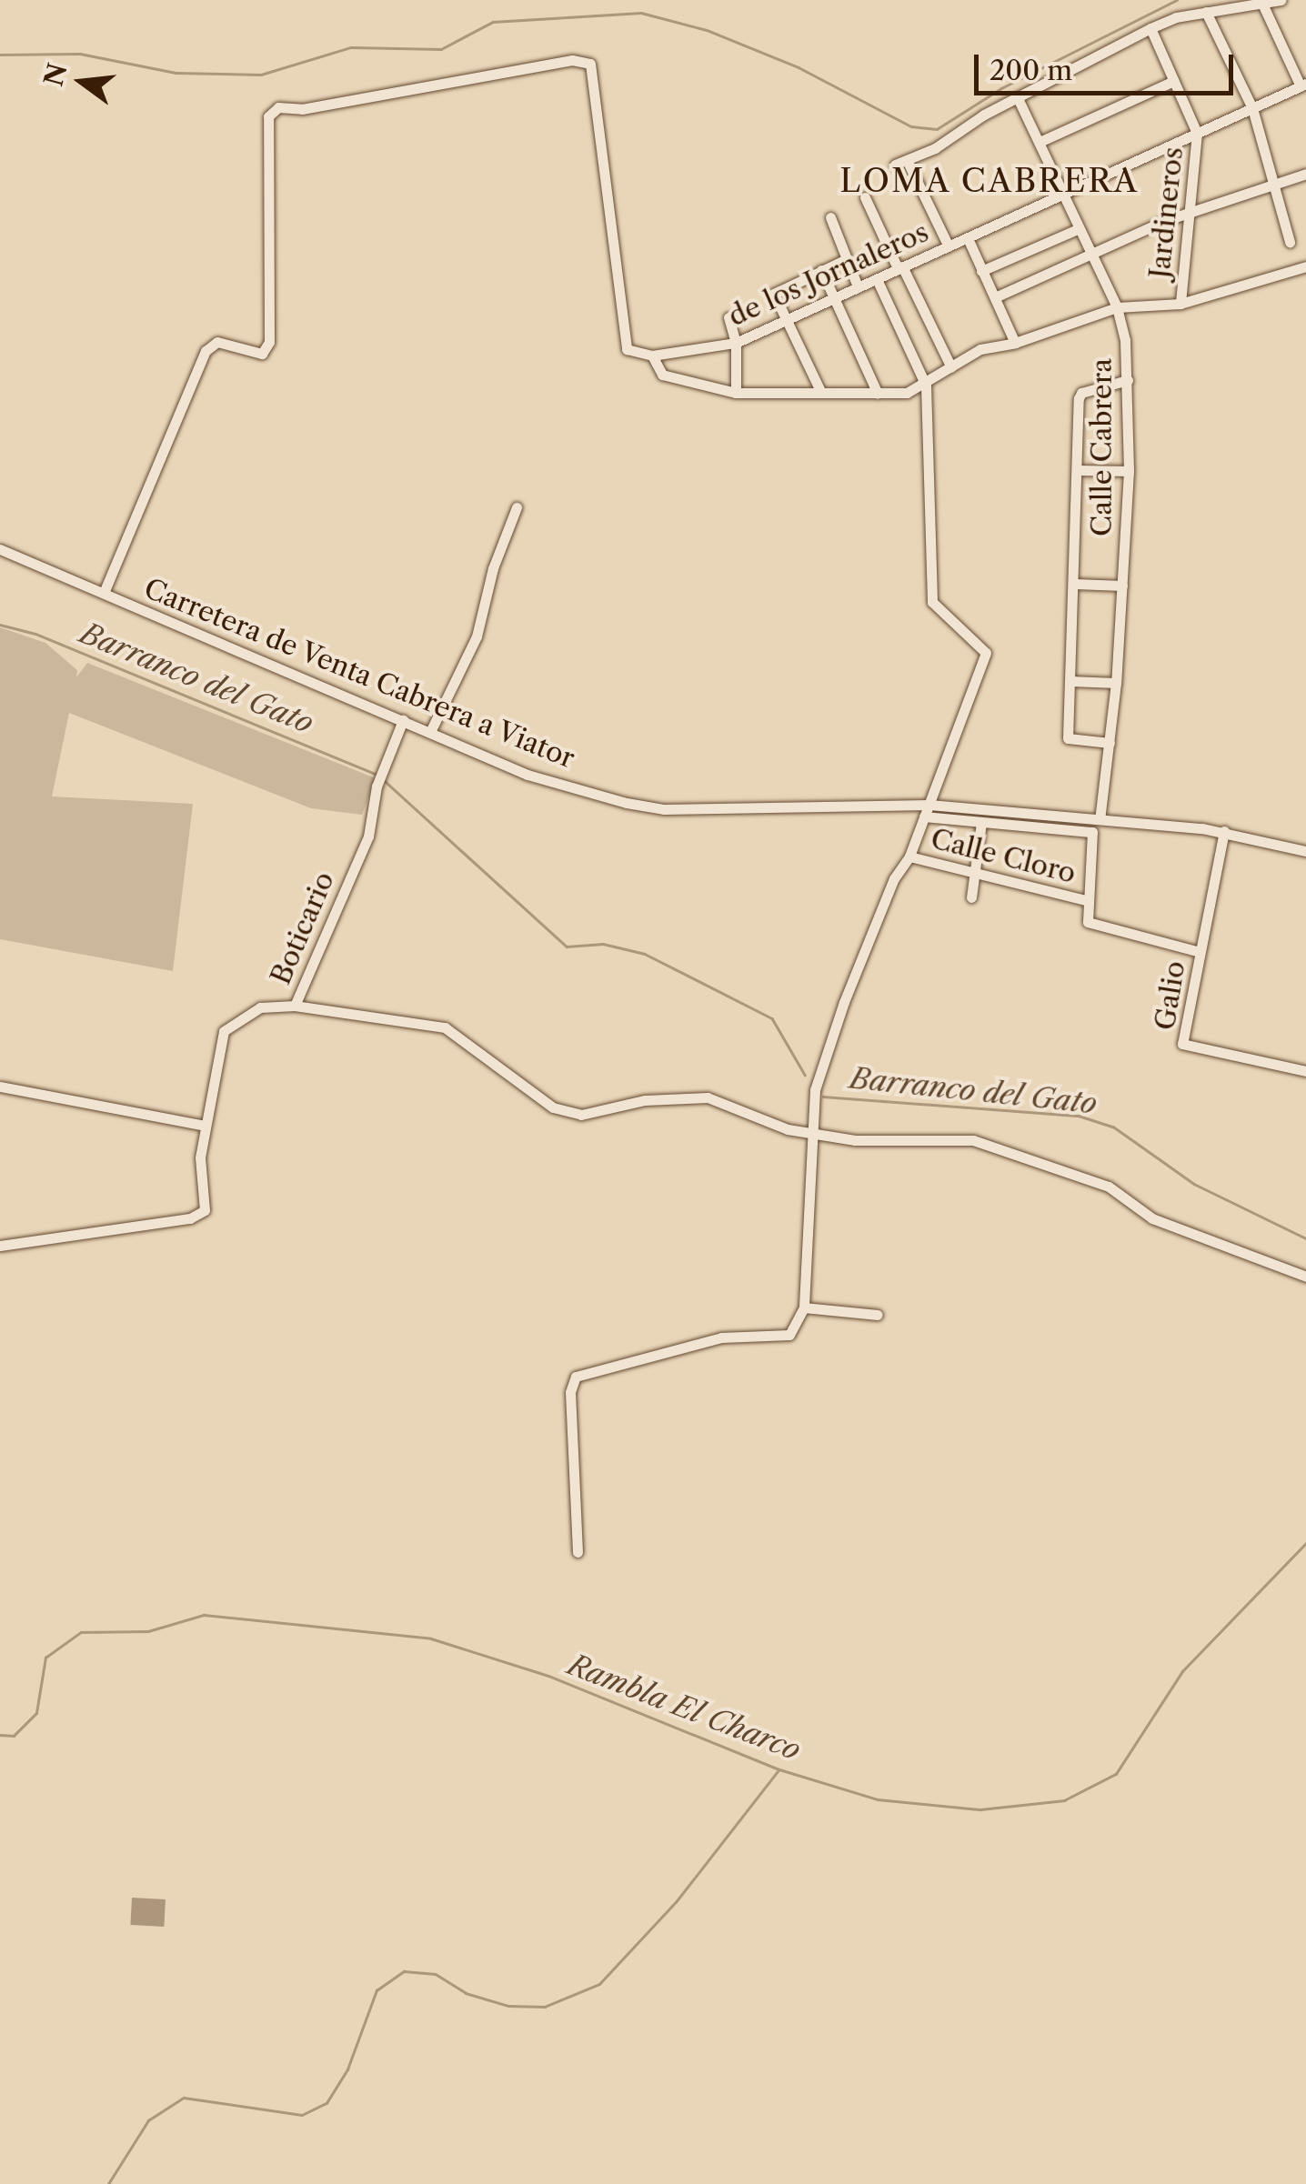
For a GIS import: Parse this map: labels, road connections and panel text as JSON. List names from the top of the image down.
{
  "streets": {
    "street": [
      "Jardineros",
      "de los Jornaleros",
      "Calle Cabrera",
      "Carretera de Venta Cabrera a Viator",
      "Calle Cloro",
      "Boticario",
      "Galio"
    ]
  },
  "crossings": [
    ["de los Jornaleros", "Calle Cabrera"],
    ["Calle Cabrera", "Carretera de Venta Cabrera a Viator"],
    ["Carretera de Venta Cabrera a Viator", "Boticario"],
    ["Carretera de Venta Cabrera a Viator", "Galio"]
  ],
  "districts": ["LOMA CABRERA"],
  "water": ["Barranco del Gato", "Rambla El Charco"],
  "scale_bar": "200 m",
  "north": "left"
}
